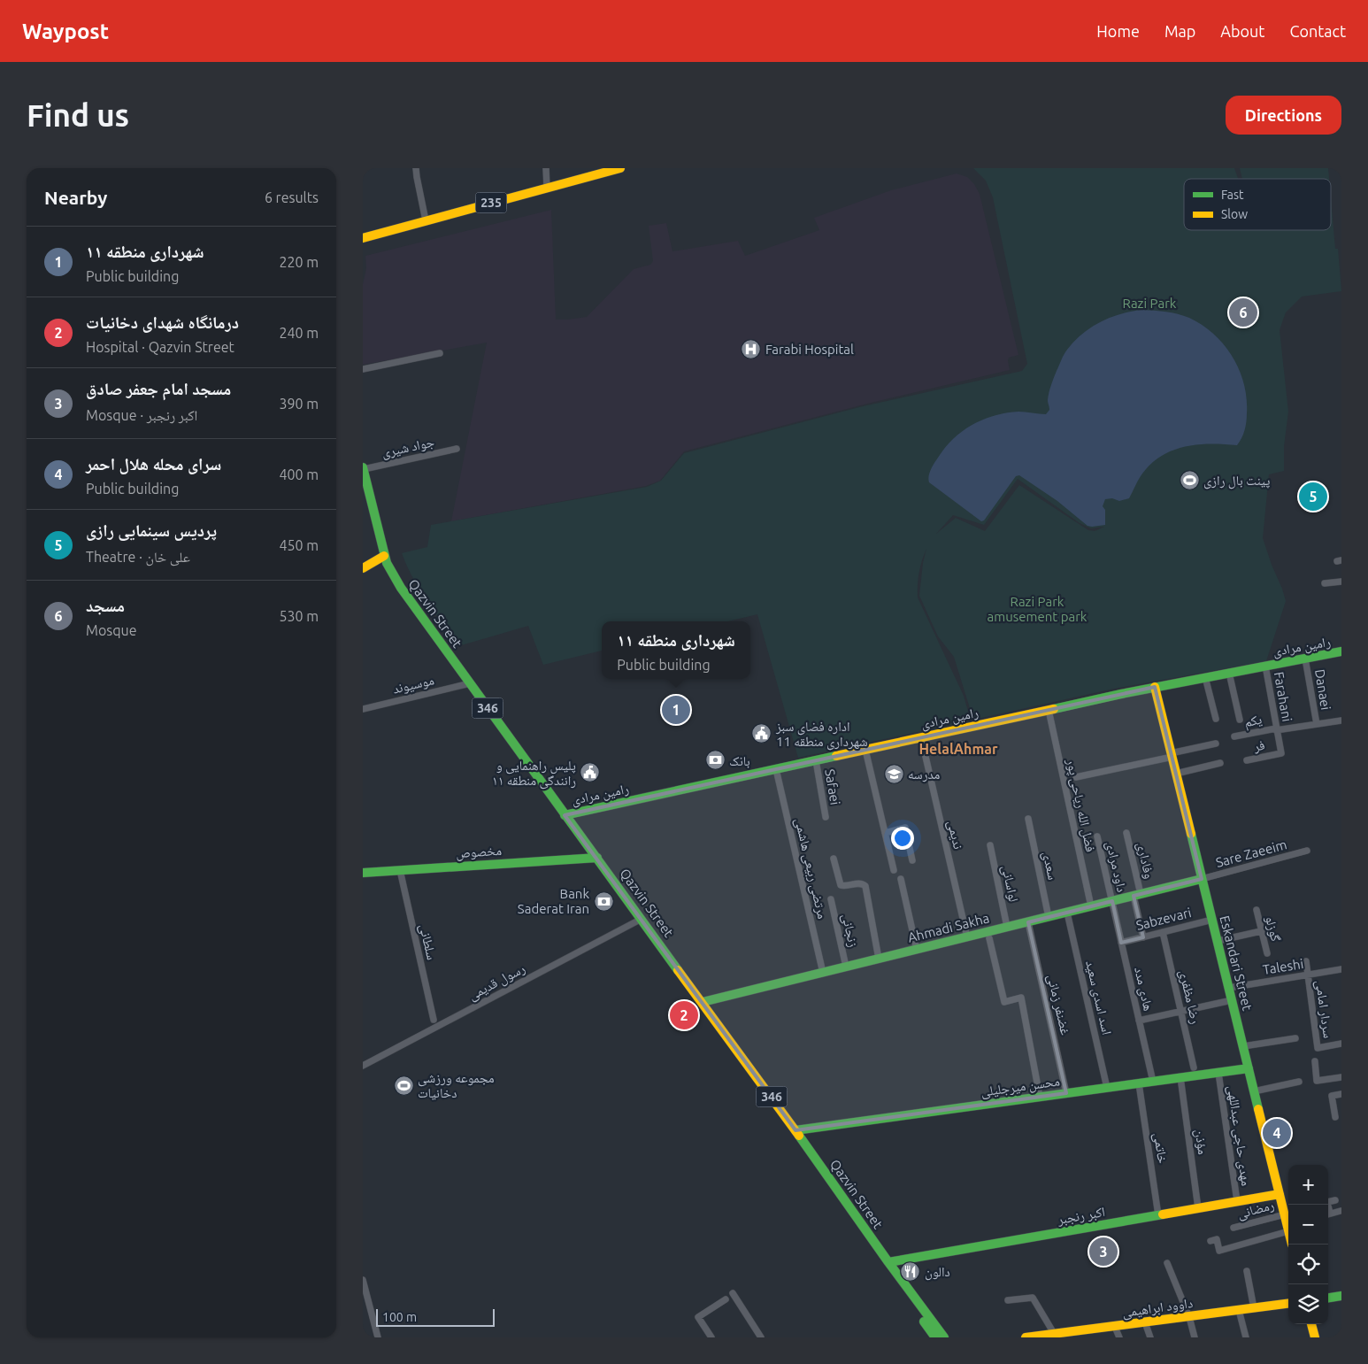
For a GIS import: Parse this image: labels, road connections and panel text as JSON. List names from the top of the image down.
{
  "streets": {
    "street": [
      "235",
      "جواد شیری",
      "Qazvin Street",
      "رامین مرادی",
      "موسیوند",
      "Danaei",
      "Farahani",
      "346",
      "یکم",
      "فر",
      "Safaei",
      "فضل الله ریاحی پور",
      "ندیمی",
      "مخصوص",
      "Sare Zaeeim",
      "وفاداری",
      "سعدی",
      "داود مرادی",
      "مرتضی ربیعی هاشمی",
      "لواسانی",
      "Sabzevari",
      "Ahmadi Sakha",
      "گوزلو",
      "زنجانی",
      "سلطانی",
      "Eskandari Street",
      "Taleshi",
      "رسول قدیمی",
      "هادی مدد",
      "رضا مظفری",
      "اسد اسدی سعید",
      "غضنفر زمانی",
      "سردار امامی",
      "محسن میرجلیلی",
      "مهدی حاجی عبداللهی",
      "مؤذن",
      "خاتمی",
      "رمضانی",
      "اکبر رنجبر",
      "داوود ابراهیمی"
    ]
  },
  "crossings": [
    ["جواد شیری", "Qazvin Street"],
    ["Qazvin Street", "رامین مرادی"],
    ["Qazvin Street", "موسیوند"],
    ["Qazvin Street", "مخصوص"],
    ["Qazvin Street", "Ahmadi Sakha"],
    ["Qazvin Street", "رسول قدیمی"],
    ["Qazvin Street", "محسن میرجلیلی"],
    ["Qazvin Street", "اکبر رنجبر"],
    ["رامین مرادی", "Danaei"],
    ["رامین مرادی", "Farahani"],
    ["رامین مرادی", "Safaei"],
    ["رامین مرادی", "فضل الله ریاحی پور"],
    ["رامین مرادی", "ندیمی"],
    ["رامین مرادی", "مرتضی ربیعی هاشمی"],
    ["رامین مرادی", "Eskandari Street"],
    ["Danaei", "یکم"],
    ["Farahani", "یکم"],
    ["Farahani", "فر"],
    ["یکم", "فر"],
    ["فضل الله ریاحی پور", "Ahmadi Sakha"],
    ["ندیمی", "Ahmadi Sakha"],
    ["مخصوص", "سلطانی"],
    ["Sare Zaeeim", "Ahmadi Sakha"],
    ["Sare Zaeeim", "Eskandari Street"],
    ["وفاداری", "Sabzevari"],
    ["وفاداری", "Ahmadi Sakha"],
    ["سعدی", "Ahmadi Sakha"],
    ["داود مرادی", "Ahmadi Sakha"],
    ["داود مرادی", "هادی مدد"],
    ["مرتضی ربیعی هاشمی", "Ahmadi Sakha"],
    ["لواسانی", "Ahmadi Sakha"],
    ["Sabzevari", "Eskandari Street"],
    ["Sabzevari", "هادی مدد"],
    ["Sabzevari", "رضا مظفری"],
    ["Ahmadi Sakha", "زنجانی"],
    ["Ahmadi Sakha", "Eskandari Street"],
    ["Ahmadi Sakha", "هادی مدد"],
    ["Ahmadi Sakha", "اسد اسدی سعید"],
    ["Ahmadi Sakha", "غضنفر زمانی"],
    ["Eskandari Street", "Taleshi"],
    ["Eskandari Street", "محسن میرجلیلی"],
    ["Eskandari Street", "رمضانی"],
    ["Eskandari Street", "اکبر رنجبر"],
    ["Taleshi", "سردار امامی"],
    ["هادی مدد", "محسن میرجلیلی"],
    ["اسد اسدی سعید", "محسن میرجلیلی"],
    ["غضنفر زمانی", "محسن میرجلیلی"],
    ["محسن میرجلیلی", "مهدی حاجی عبداللهی"],
    ["محسن میرجلیلی", "مؤذن"],
    ["محسن میرجلیلی", "خاتمی"],
    ["مهدی حاجی عبداللهی", "اکبر رنجبر"],
    ["مؤذن", "اکبر رنجبر"],
    ["خاتمی", "اکبر رنجبر"]
  ],
  "districts": ["HelalAhmar"],
  "parks": ["Razi Park", "Razi Park amusement park"],
  "places": {
    "hospital": ["Farabi Hospital"],
    "sports": ["پینت بال رازی", "مجموعه ورزشی دخانیات"],
    "public building": ["اداره فضای سبز شهرداری منطقه 11", "پلیس راهنمایی و رانندگی منطقه ۱۱"],
    "bank": ["بانک", "Bank Saderat Iran"],
    "school or university": ["مدرسه"],
    "restaurant": ["دالون"]
  },
  "legend": ["Fast", "Slow"],
  "scale_bar": "100 m",
  "page": {
    "header": "Waypost",
    "nav": [
      "Home",
      "Map",
      "About",
      "Contact"
    ],
    "buttons": "Directions",
    "title": "Find us",
    "heading": ["Nearby", "6 results"],
    "list": [
      {
        "mark": "1",
        "name": "شهرداری منطقه ۱۱",
        "note": "Public building",
        "value": "220 m"
      },
      {
        "mark": "2",
        "name": "درمانگاه شهدای دخانیات",
        "note": "Hospital · Qazvin Street",
        "value": "240 m"
      },
      {
        "mark": "3",
        "name": "مسجد امام جعفر صادق",
        "note": "Mosque · اکبر رنجبر",
        "value": "390 m"
      },
      {
        "mark": "4",
        "name": "سرای محله هلال احمر",
        "note": "Public building",
        "value": "400 m"
      },
      {
        "mark": "5",
        "name": "پردیس سینمایی رازی",
        "note": "Theatre · علی خان",
        "value": "450 m"
      },
      {
        "mark": "6",
        "name": "مسجد",
        "note": "Mosque",
        "value": "530 m"
      }
    ],
    "pins": [
      "6",
      "5",
      "1",
      "2",
      "4",
      "3"
    ],
    "popup": ["شهرداری منطقه ۱۱", "Public building"],
    "map_buttons": ["+", "−"],
    "scale": "100 m"
  }
}
